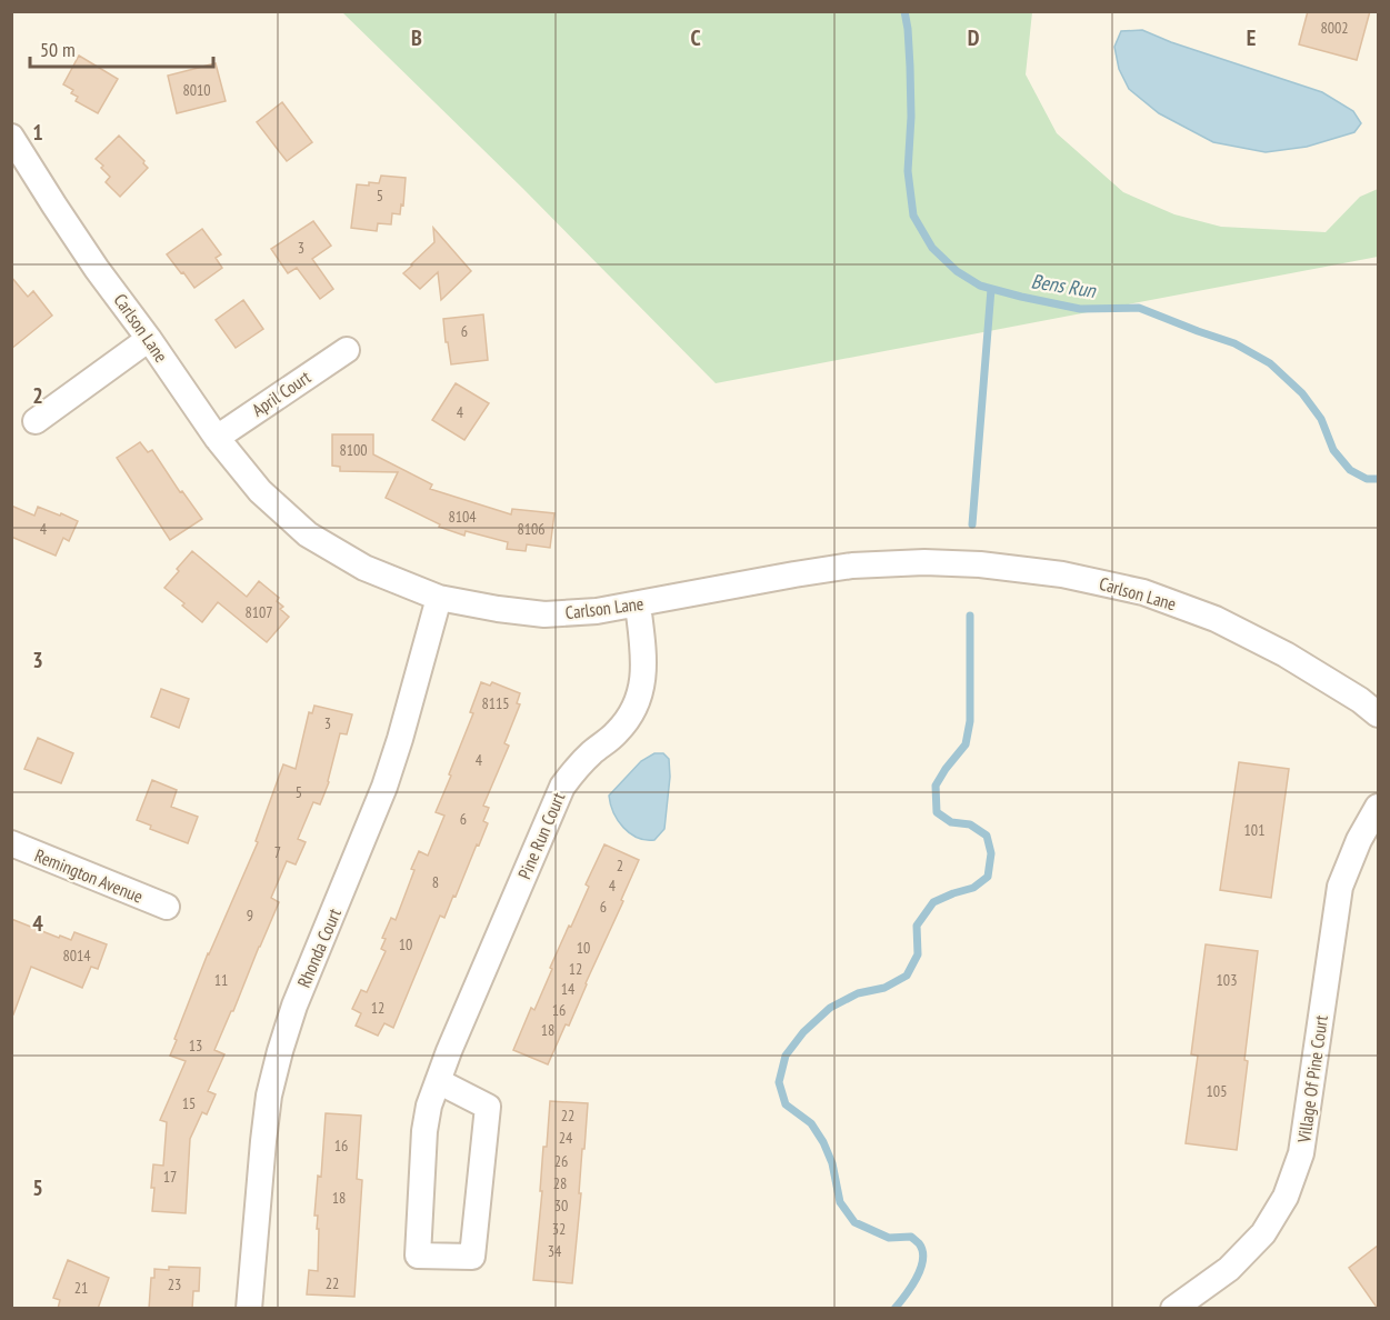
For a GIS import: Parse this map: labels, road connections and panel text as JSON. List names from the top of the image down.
{
  "streets": {
    "street": [
      "Carlson Lane",
      "April Court",
      "Pine Run Court",
      "Remington Avenue",
      "Rhonda Court",
      "Village Of Pine Court"
    ]
  },
  "crossings": [
    ["Carlson Lane", "April Court"],
    ["Carlson Lane", "Pine Run Court"],
    ["Carlson Lane", "Rhonda Court"]
  ],
  "water": ["Bens Run"],
  "house_numbers": [
    "8002",
    "8010",
    "5",
    "3",
    "6",
    "4",
    "8100",
    "8104",
    "4",
    "8106",
    "8107",
    "8115",
    "3",
    "4",
    "5",
    "6",
    "101",
    "7",
    "2",
    "8",
    "4",
    "6",
    "9",
    "10",
    "10",
    "8014",
    "12",
    "11",
    "103",
    "14",
    "12",
    "16",
    "18",
    "13",
    "105",
    "15",
    "22",
    "24",
    "16",
    "26",
    "17",
    "28",
    "18",
    "30",
    "32",
    "34",
    "22",
    "23",
    "21"
  ],
  "scale_bar": "50 m",
  "grid": {
    "columns": [
      "B",
      "C",
      "D",
      "E"
    ],
    "rows": [
      "1",
      "2",
      "3",
      "4",
      "5"
    ]
  }
}
